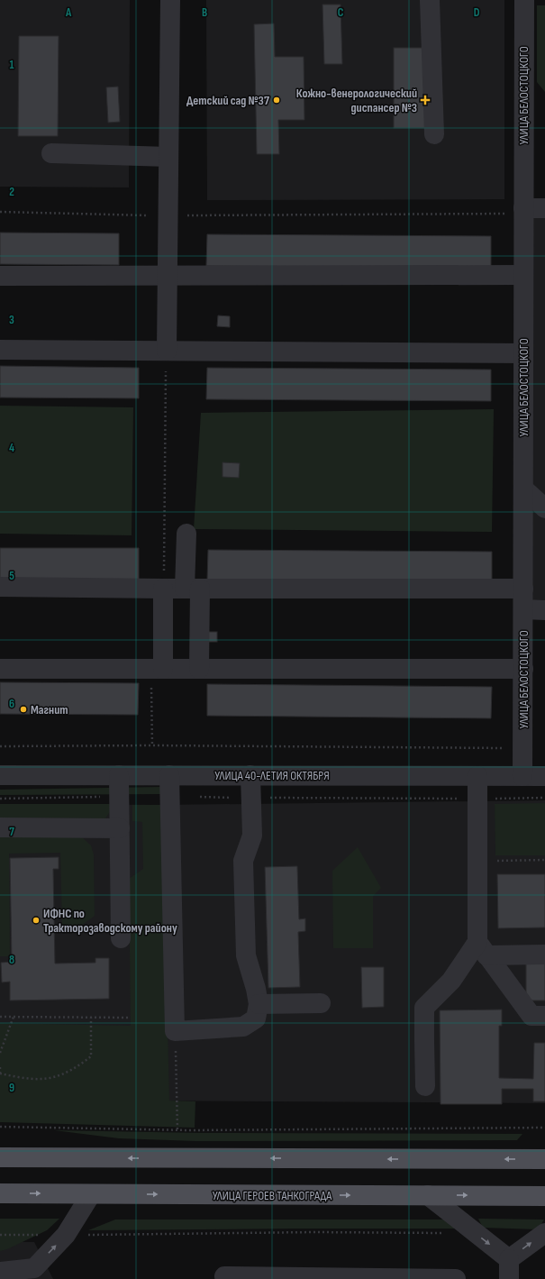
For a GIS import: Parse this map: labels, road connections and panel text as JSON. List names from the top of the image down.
{
  "streets": {
    "main road": ["УЛИЦА ГЕРОЕВ ТАНКОГРАДА"],
    "street": ["УЛИЦА БЕЛОСТОЦКОГО", "УЛИЦА 40-ЛЕТИЯ ОКТЯБРЯ"]
  },
  "crossings": [
    ["УЛИЦА БЕЛОСТОЦКОГО", "УЛИЦА 40-ЛЕТИЯ ОКТЯБРЯ"]
  ],
  "places": {
    "other": ["Детский сад №37", "Магнит", "ИФНС по Тракторозаводскому району"],
    "health": ["Кожно-венерологический диспансер №3"]
  },
  "grid": {
    "columns": [
      "A",
      "B",
      "C",
      "D"
    ],
    "rows": [
      "1",
      "2",
      "3",
      "4",
      "5",
      "6",
      "7",
      "8",
      "9"
    ]
  }
}
